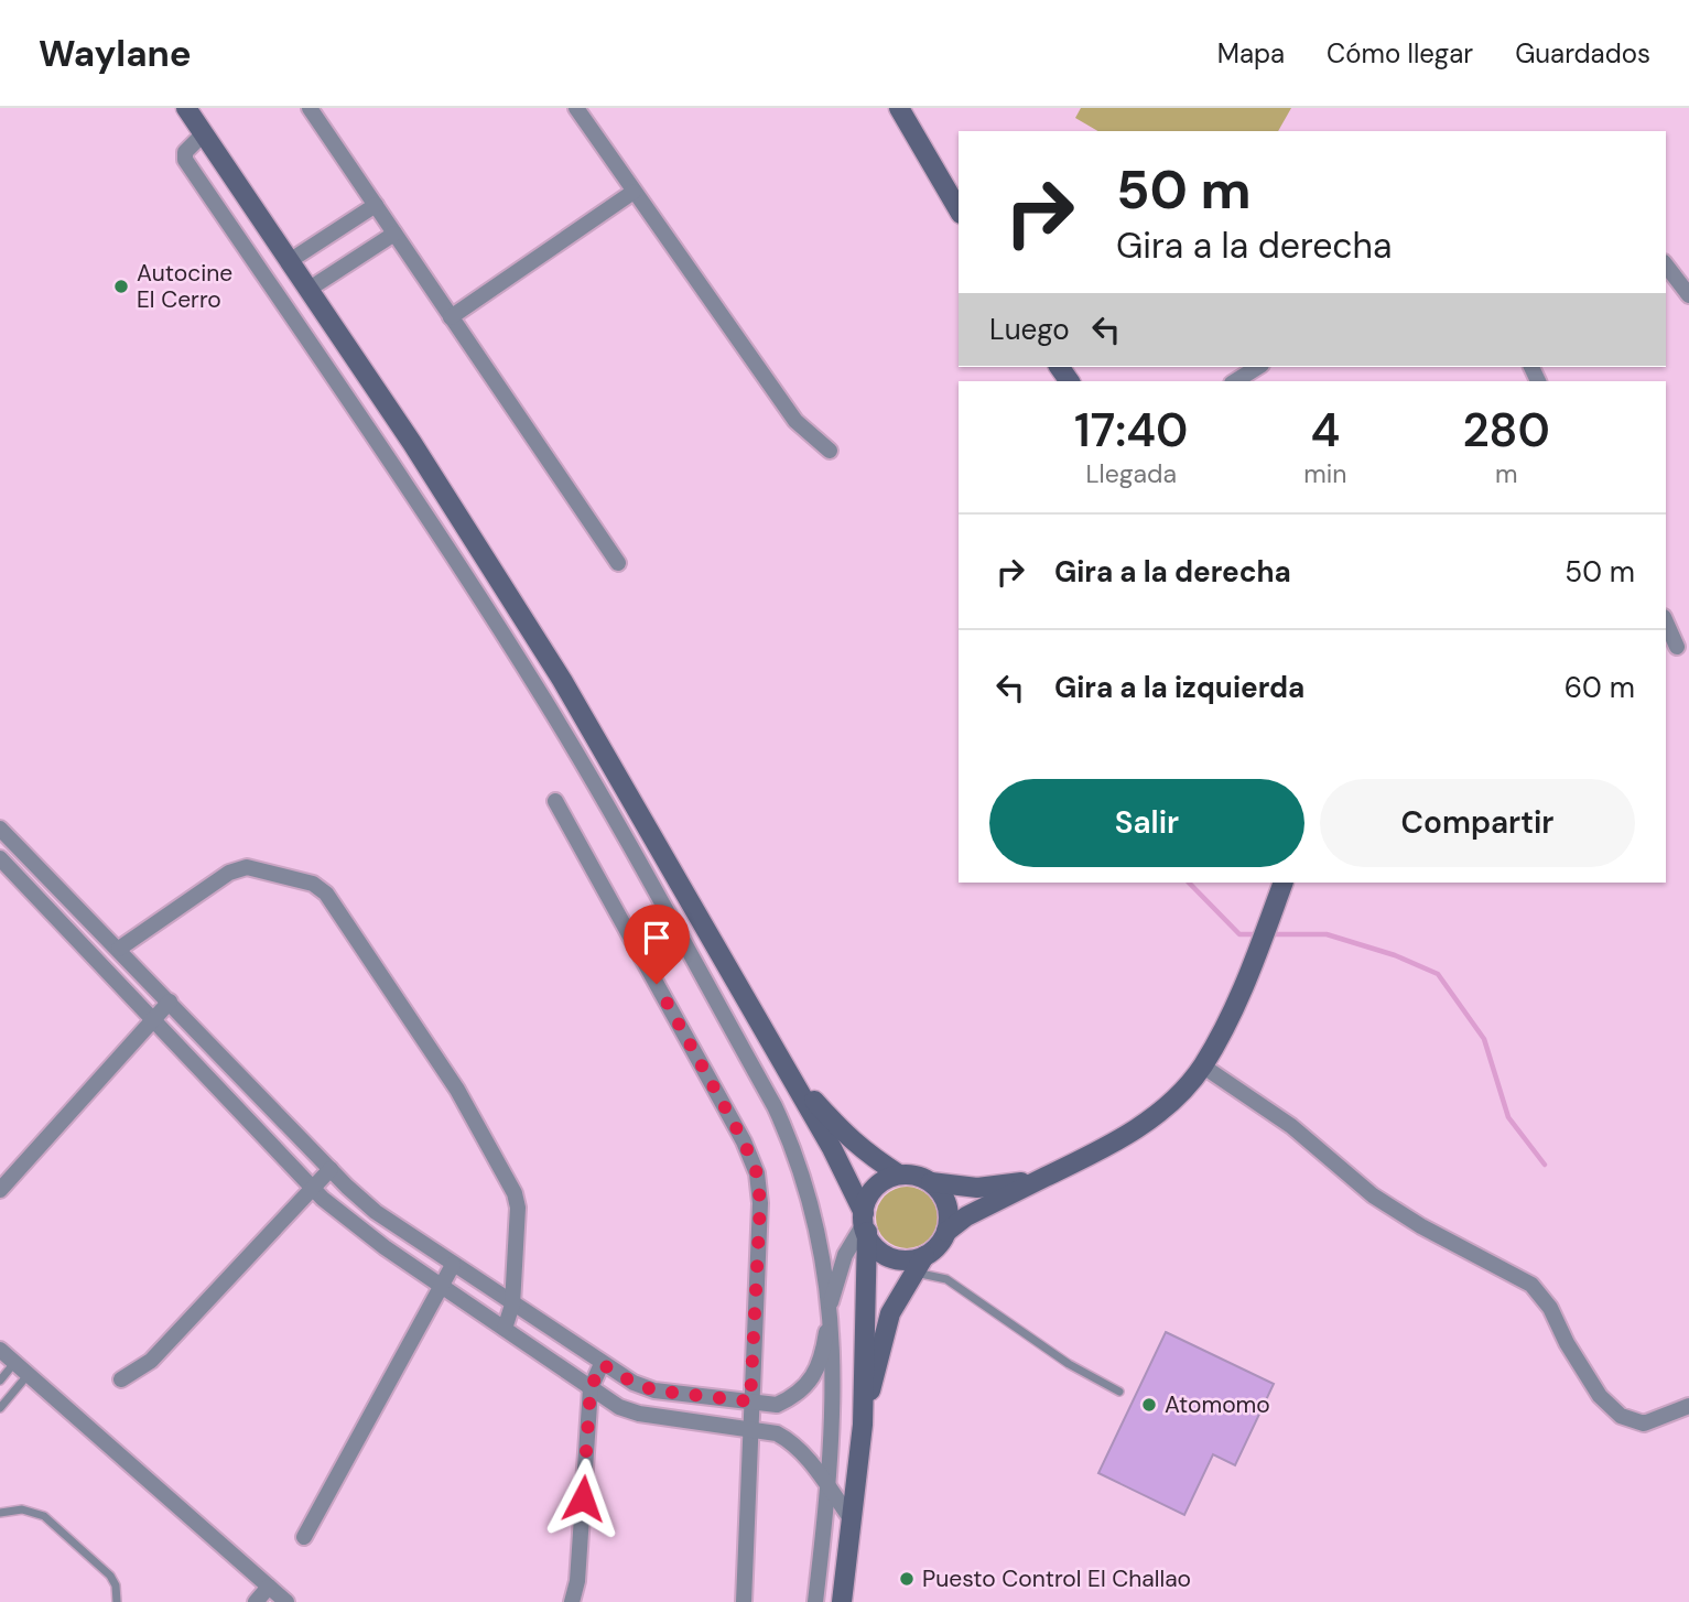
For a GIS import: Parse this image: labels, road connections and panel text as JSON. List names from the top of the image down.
{
  "places": ["Autocine El Cerro", "Atomomo", "Puesto Control El Challao"],
  "page": {
    "header": "Waylane",
    "nav": ["Mapa", "Cómo llegar", "Guardados"],
    "turn": ["50 m", "Gira a la derecha"],
    "then": "Luego",
    "eta": [
      "17:40",
      "Llegada",
      "4",
      "min",
      "280",
      "m"
    ],
    "list": [
      {
        "name": "Gira a la derecha",
        "value": "50 m"
      },
      {
        "name": "Gira a la izquierda",
        "value": "60 m"
      }
    ],
    "buttons": ["Salir", "Compartir"]
  }
}
